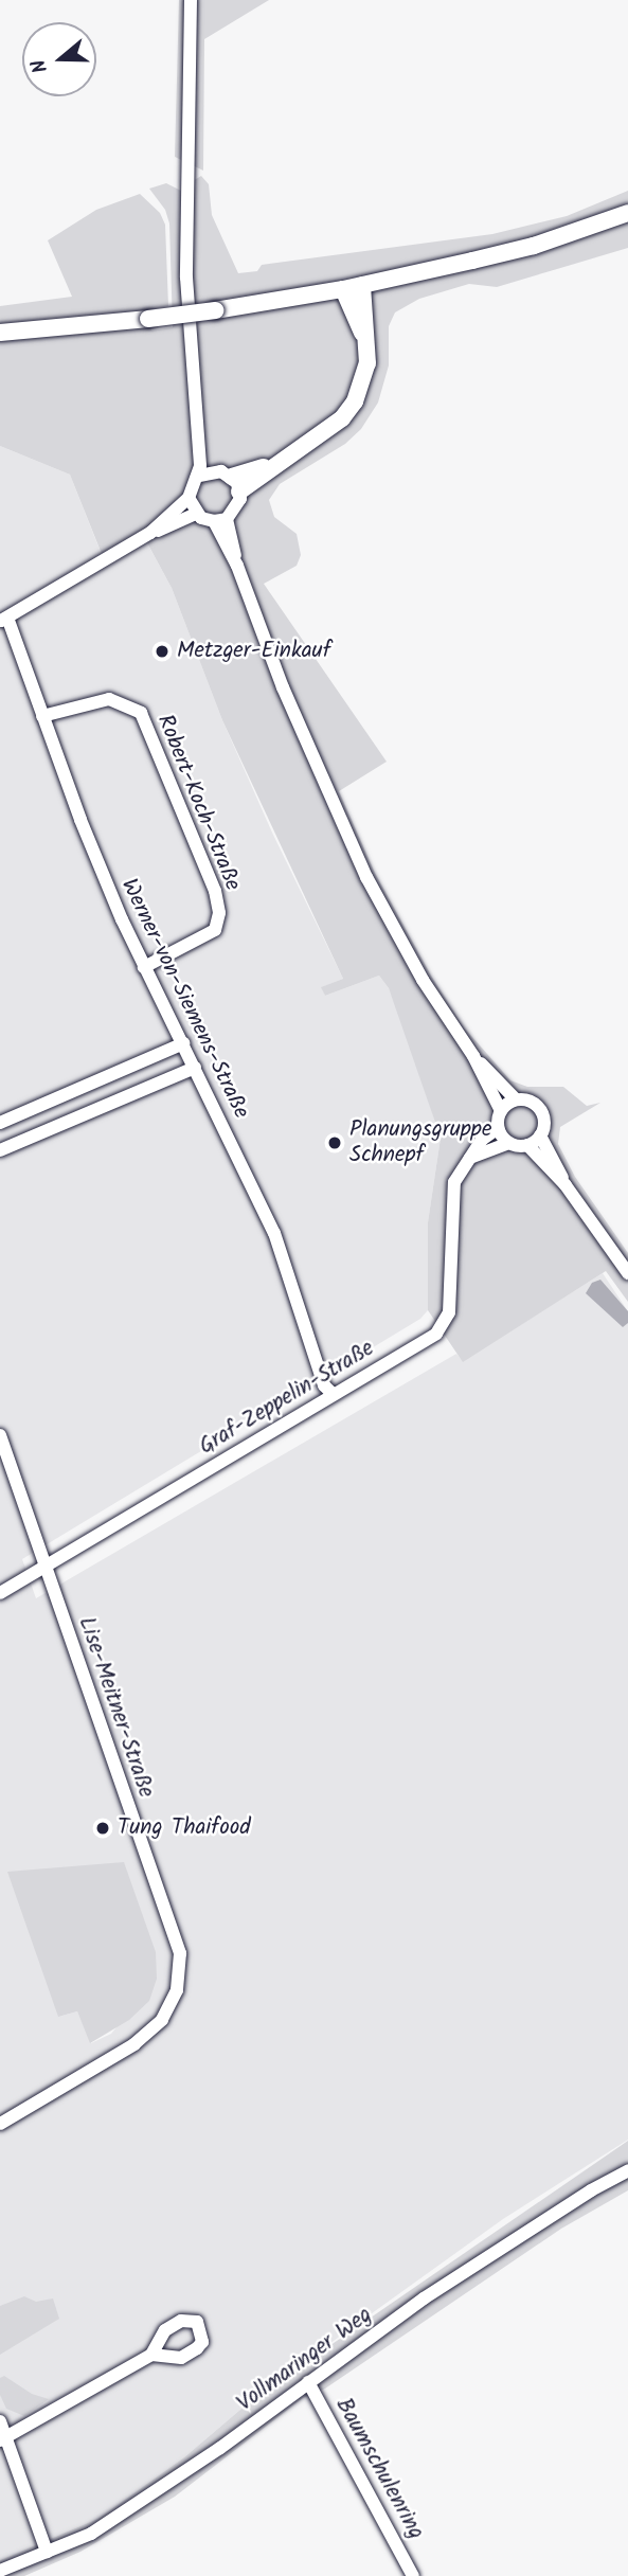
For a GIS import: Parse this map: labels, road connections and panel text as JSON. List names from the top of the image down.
{
  "streets": {
    "street": [
      "Robert-Koch-Straße",
      "Werner-von-Siemens-Straße",
      "Graf-Zeppelin-Straße",
      "Lise-Meitner-Straße",
      "Vollmaringer Weg",
      "Baumschulenring"
    ]
  },
  "crossings": [
    ["Robert-Koch-Straße", "Werner-von-Siemens-Straße"],
    ["Werner-von-Siemens-Straße", "Graf-Zeppelin-Straße"],
    ["Graf-Zeppelin-Straße", "Lise-Meitner-Straße"],
    ["Vollmaringer Weg", "Baumschulenring"]
  ],
  "places": ["Metzger-Einkauf", "Planungsgruppe Schnepf", "Tung Thaifood"],
  "north": "left"
}
